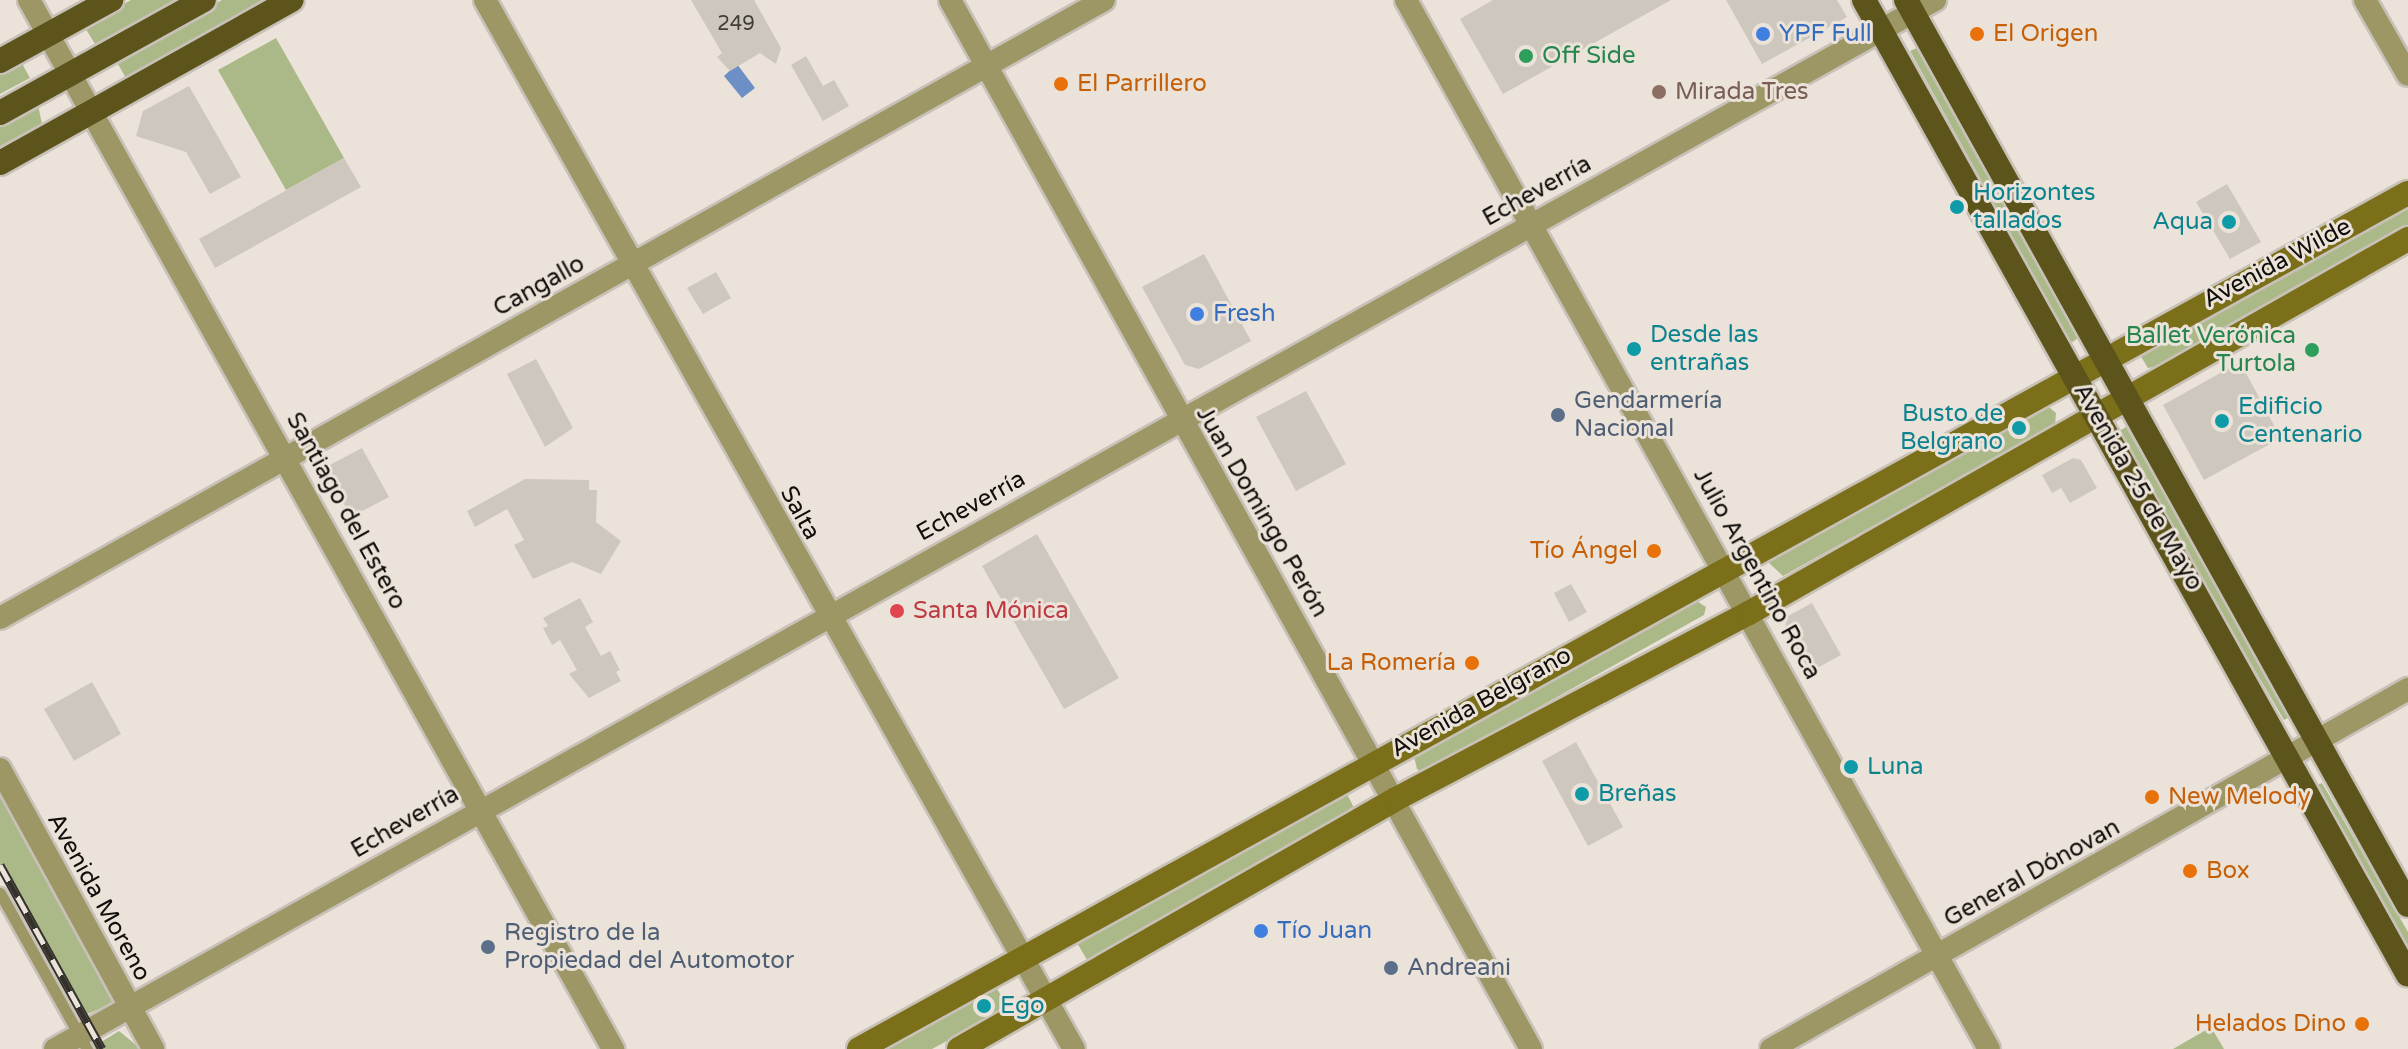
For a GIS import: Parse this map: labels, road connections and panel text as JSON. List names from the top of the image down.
{
  "streets": {
    "main road": ["Avenida Wilde", "Avenida 25 de Mayo", "Avenida Belgrano"],
    "street": [
      "Echeverría",
      "Cangallo",
      "Santiago del Estero",
      "Juan Domingo Perón",
      "Salta",
      "Julio Argentino Roca",
      "General Dónovan",
      "Avenida Moreno"
    ]
  },
  "crossings": [
    ["Echeverría", "Avenida 25 de Mayo"],
    ["Echeverría", "Santiago del Estero"],
    ["Echeverría", "Juan Domingo Perón"],
    ["Echeverría", "Salta"],
    ["Echeverría", "Julio Argentino Roca"],
    ["Echeverría", "Avenida Moreno"],
    ["Avenida Wilde", "Avenida 25 de Mayo"],
    ["Avenida Wilde", "Avenida Belgrano"],
    ["Cangallo", "Santiago del Estero"],
    ["Cangallo", "Juan Domingo Perón"],
    ["Cangallo", "Salta"],
    ["Avenida 25 de Mayo", "Avenida Belgrano"],
    ["Avenida 25 de Mayo", "General Dónovan"],
    ["Juan Domingo Perón", "Avenida Belgrano"],
    ["Salta", "Avenida Belgrano"],
    ["Julio Argentino Roca", "Avenida Belgrano"],
    ["Julio Argentino Roca", "General Dónovan"]
  ],
  "places": [
    "YPF Full",
    "El Origen",
    "Off Side",
    "El Parrillero",
    "Mirada Tres",
    "Horizontes tallados",
    "Aqua",
    "Fresh",
    "Desde las entrañas",
    "Ballet Verónica Turtola",
    "Gendarmería Nacional",
    "Edificio Centenario",
    "Busto de Belgrano",
    "Tío Ángel",
    "Santa Mónica",
    "La Romería",
    "Luna",
    "Breñas",
    "New Melody",
    "Box",
    "Tío Juan",
    "Registro de la Propiedad del Automotor",
    "Andreani",
    "Ego",
    "Helados Dino"
  ],
  "house_numbers": ["249"]
}
